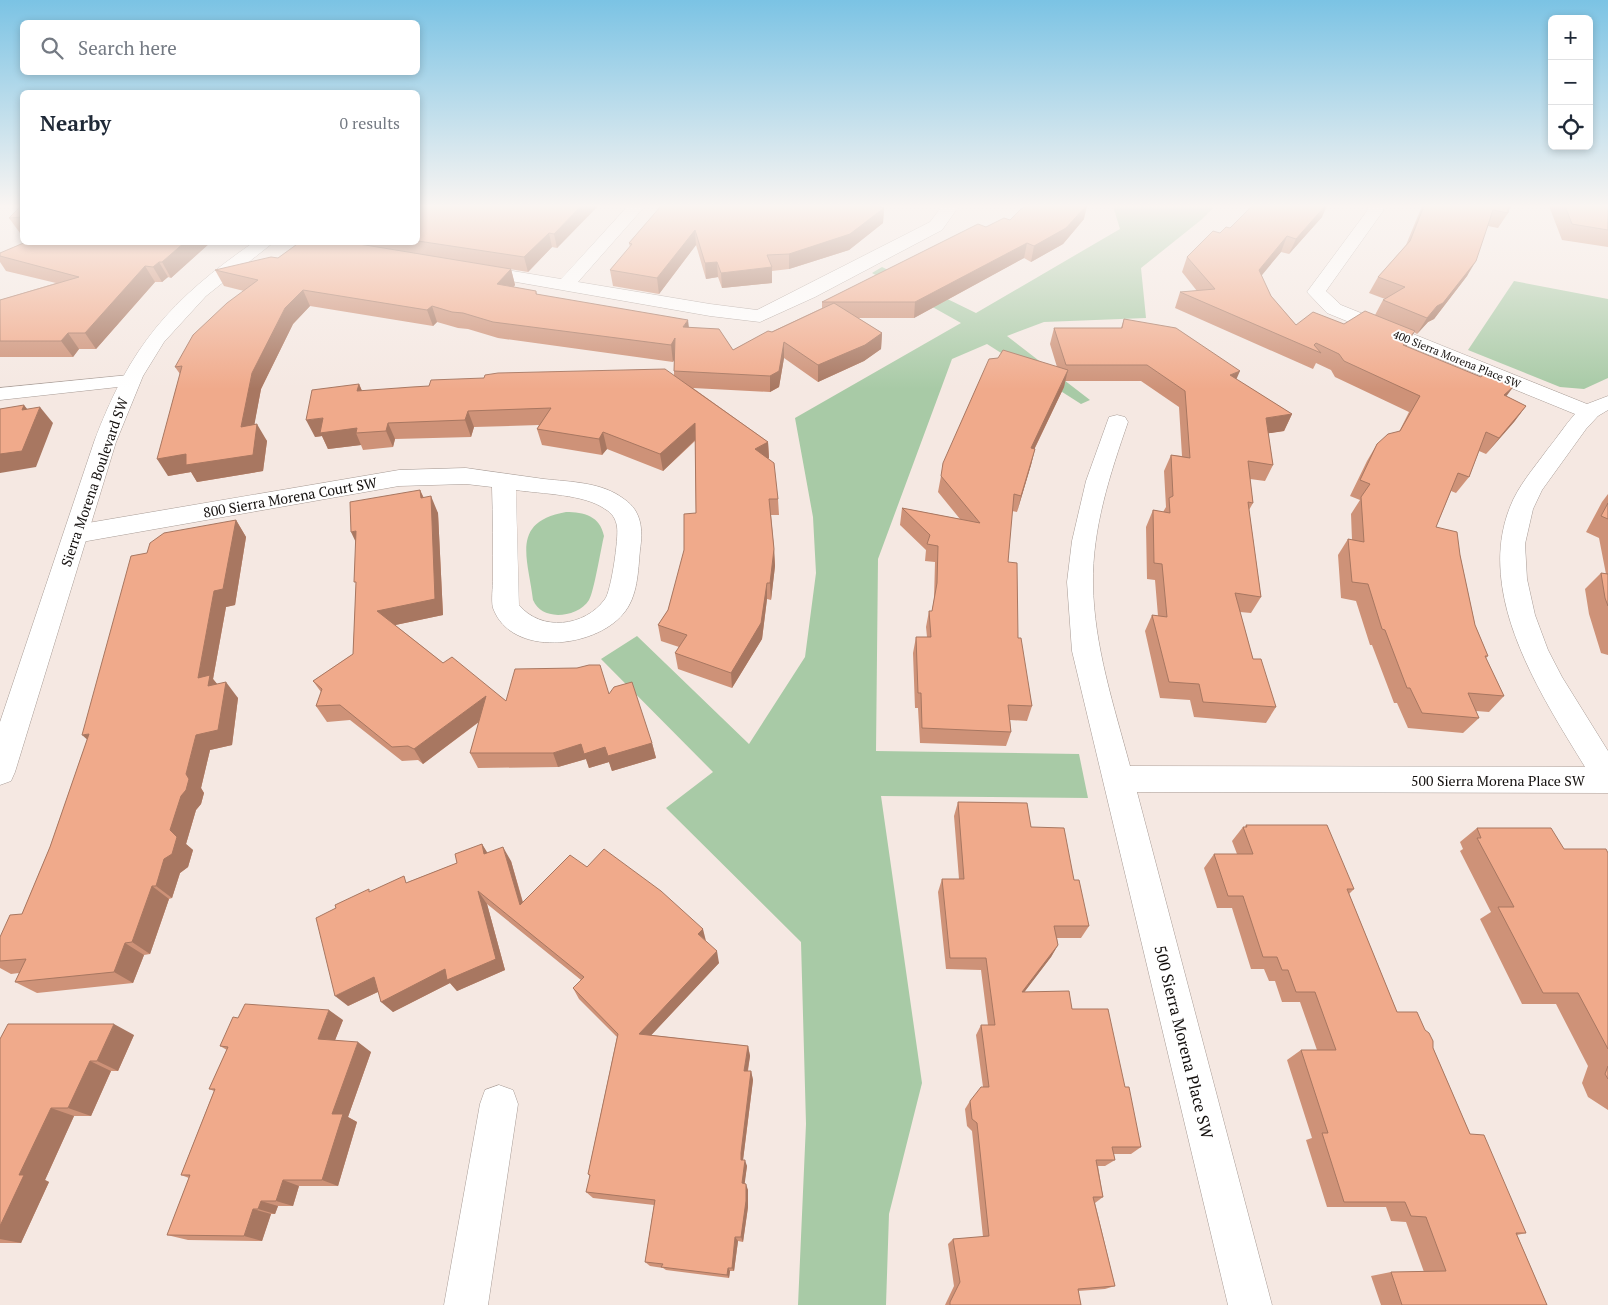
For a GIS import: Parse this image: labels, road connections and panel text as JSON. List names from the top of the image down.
{
  "streets": {
    "street": [
      "400 Sierra Morena Place SW",
      "Sierra Morena Boulevard SW",
      "800 Sierra Morena Court SW",
      "500 Sierra Morena Place SW"
    ]
  },
  "crossings": [
    ["Sierra Morena Boulevard SW", "800 Sierra Morena Court SW"]
  ],
  "page": {
    "map_buttons": ["+", "−"],
    "search": "Search here",
    "heading": ["Nearby", "0 results"]
  }
}
